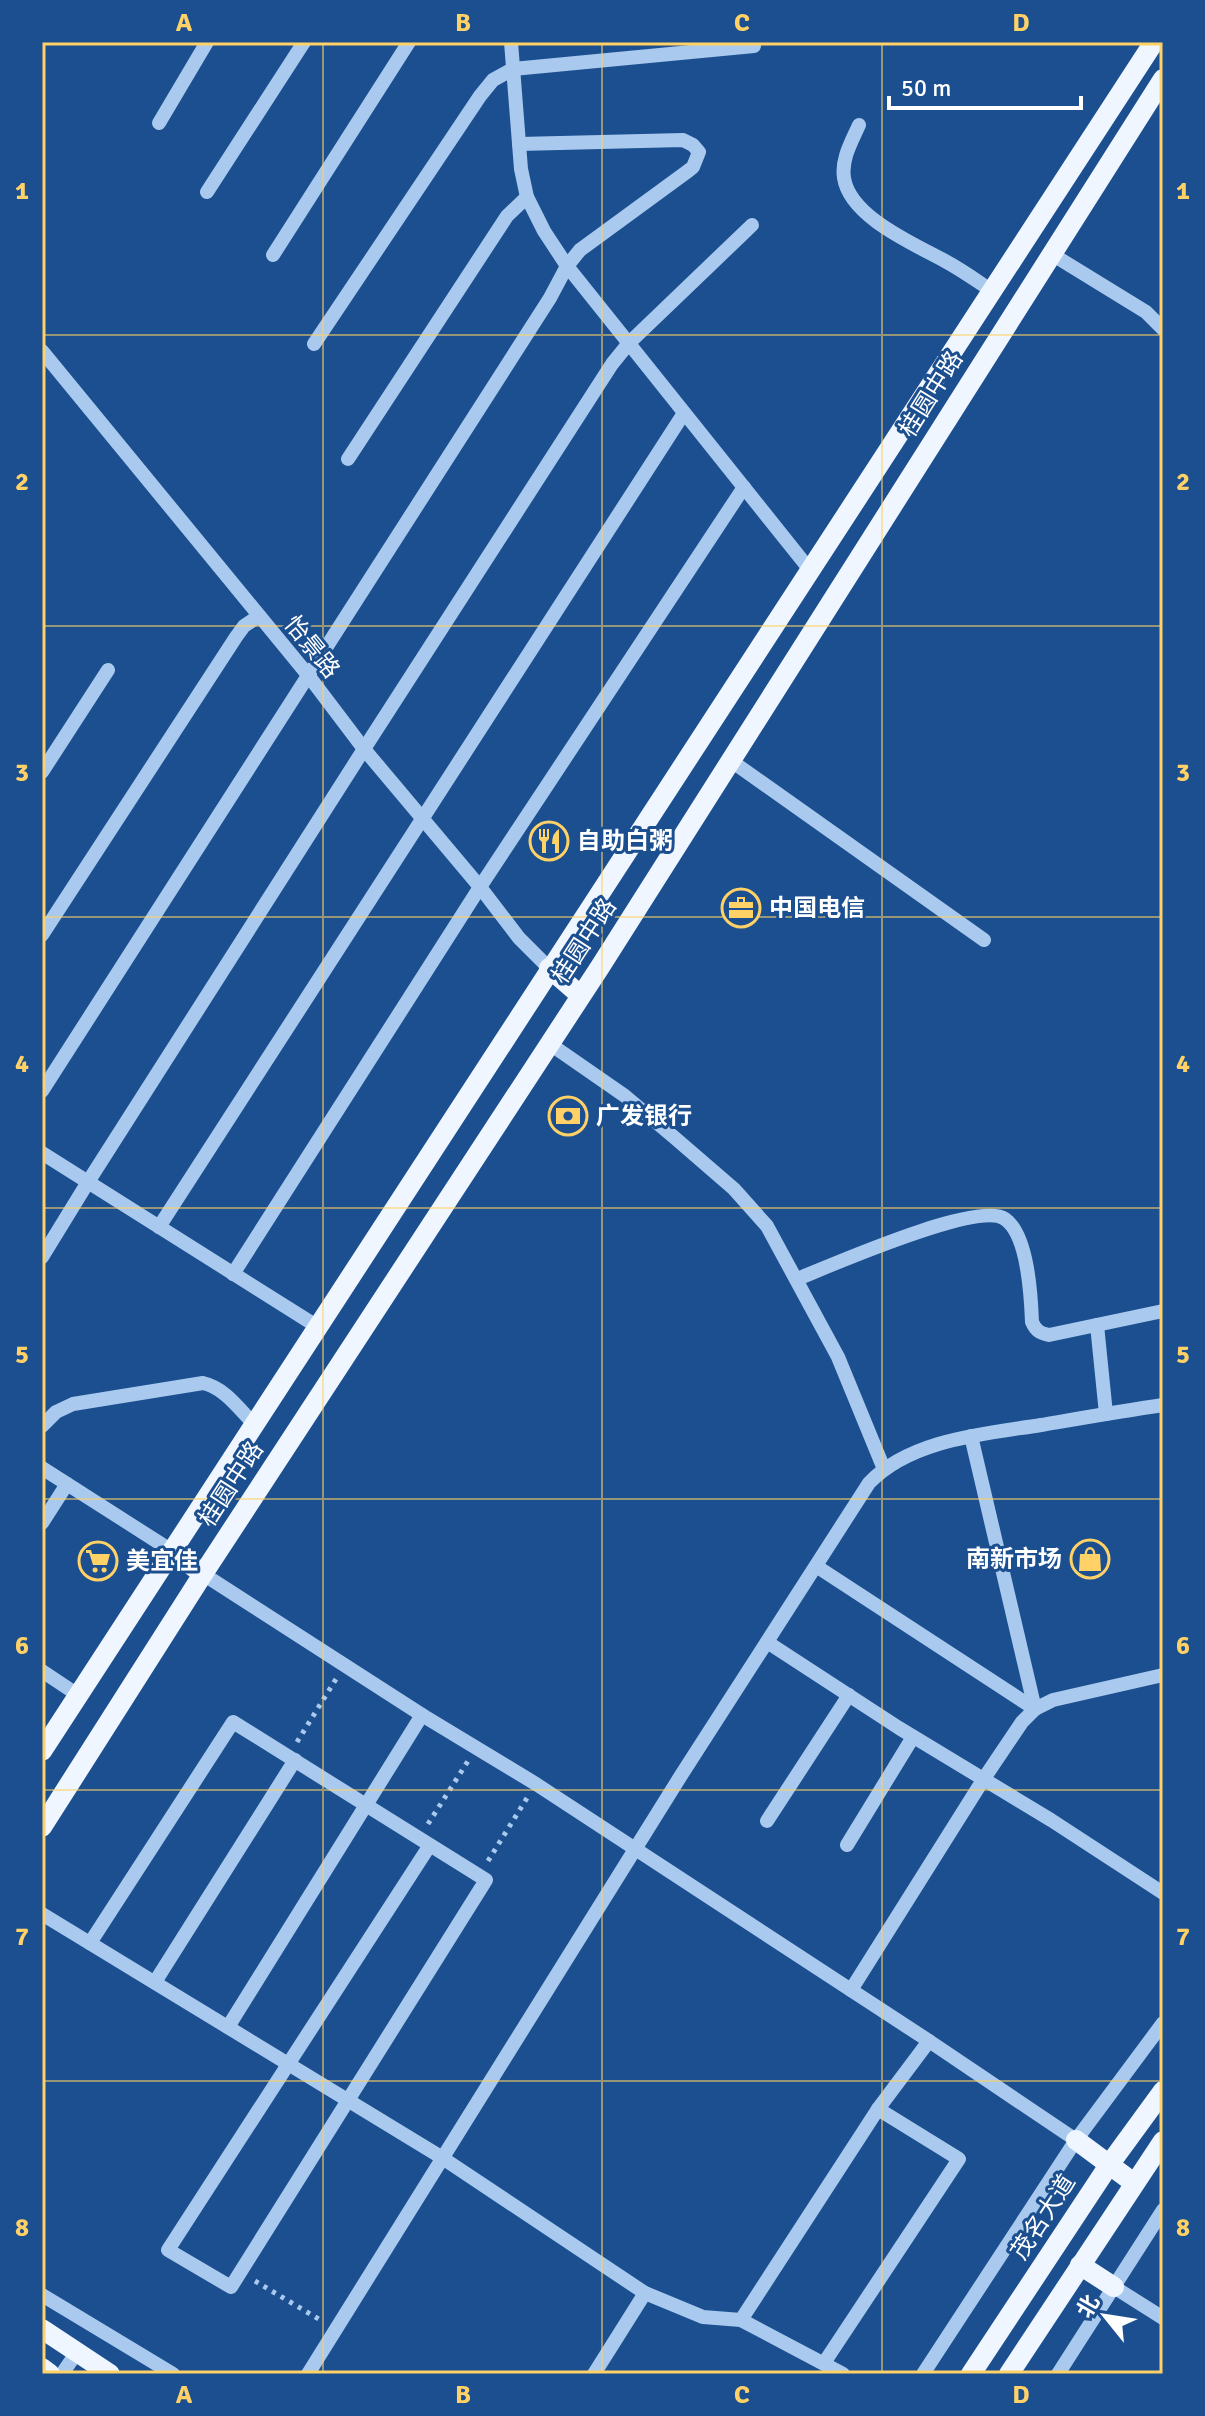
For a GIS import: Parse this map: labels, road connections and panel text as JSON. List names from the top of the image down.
{
  "streets": {
    "main road": ["桂圆中路", "茂名大道"],
    "street": ["怡景路"]
  },
  "crossings": [
    ["桂圆中路", "怡景路"]
  ],
  "places": {
    "restaurant": ["自助白粥"],
    "office": ["中国电信"],
    "bank": ["广发银行"],
    "shop": ["南新市场"],
    "supermarket": ["美宜佳"]
  },
  "scale_bar": "50 m",
  "north": "top left",
  "grid": {
    "columns": [
      "A",
      "B",
      "C",
      "D"
    ],
    "rows": [
      "1",
      "2",
      "3",
      "4",
      "5",
      "6",
      "7",
      "8"
    ]
  }
}
